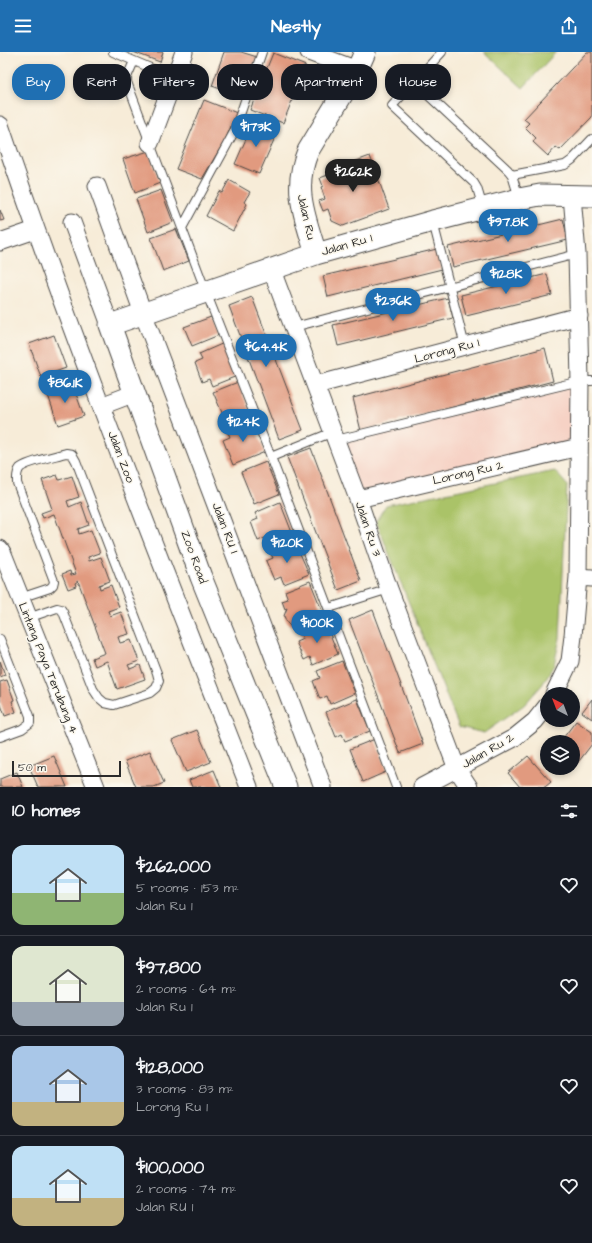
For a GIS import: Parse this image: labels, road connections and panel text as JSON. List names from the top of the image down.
{
  "streets": {
    "street": [
      "Jalan Ru",
      "Jalan Ru 1",
      "Lorong Ru 1",
      "Jalan Zoo",
      "Lorong Ru 2",
      "Jalan RU 1",
      "Jalan Ru 3",
      "Zoo Road",
      "Lintang Paya Terubung 4",
      "Jalan Ru 2"
    ]
  },
  "crossings": [
    ["Jalan Ru", "Jalan Ru 1"],
    ["Jalan Ru 1", "Jalan RU 1"],
    ["Jalan Ru 1", "Jalan Ru 3"],
    ["Jalan Ru 1", "Zoo Road"],
    ["Lorong Ru 1", "Jalan Ru 3"],
    ["Lorong Ru 2", "Jalan Ru 3"],
    ["Jalan Ru 3", "Jalan Ru 2"]
  ],
  "scale_bar": "50 m",
  "north": "top left",
  "page": {
    "header": "Nestly",
    "chip": [
      "Buy",
      "Rent",
      "Filters",
      "New",
      "Apartment",
      "House"
    ],
    "price": [
      "$173K",
      "$262K",
      "$97.8K",
      "$128K",
      "$236K",
      "$64.4K",
      "$86.1K",
      "$124K",
      "$120K",
      "$100K"
    ],
    "scale": "50 m",
    "heading": "10 homes",
    "list": [
      {
        "name": "$262,000",
        "note": "5 rooms · 153 m² · Jalan Ru 1"
      },
      {
        "name": "$97,800",
        "note": "2 rooms · 64 m² · Jalan Ru 1"
      },
      {
        "name": "$128,000",
        "note": "3 rooms · 83 m² · Lorong Ru 1"
      },
      {
        "name": "$100,000",
        "note": "2 rooms · 74 m² · Jalan RU 1"
      }
    ]
  }
}
